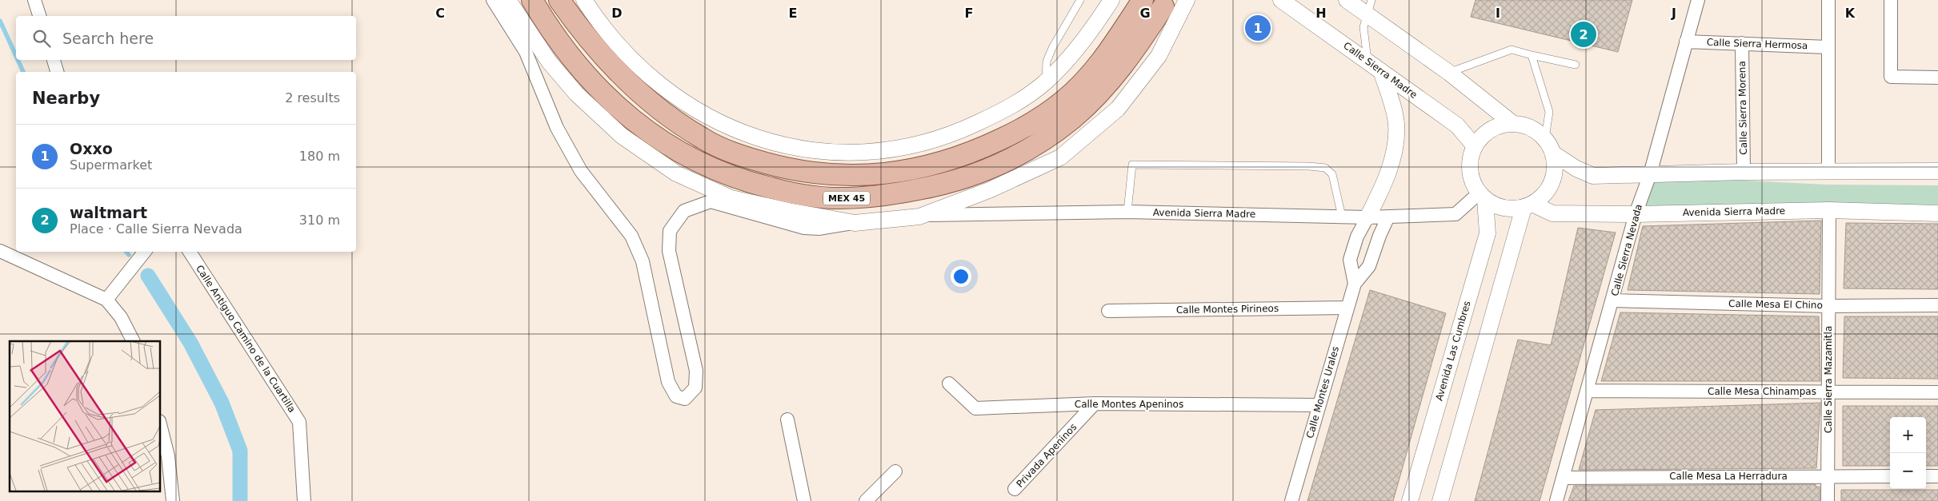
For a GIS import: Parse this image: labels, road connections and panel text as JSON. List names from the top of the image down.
{
  "streets": {
    "main road": ["MEX 45"],
    "street": [
      "Calle Sierra Hermosa",
      "Calle Sierra Madre",
      "Calle Sierra Morena",
      "Avenida Sierra Madre",
      "Calle Sierra Nevada",
      "Calle Mesa El Chino",
      "Calle Montes Pirineos",
      "Calle Antiguo Camino de la Cuartilla",
      "Avenida Las Cumbres",
      "Calle Sierra Mazamitla",
      "Calle Mesa Chinampas",
      "Calle Montes Urales",
      "Calle Montes Apeninos",
      "Privada Apeninos",
      "Calle Mesa La Herradura"
    ]
  },
  "crossings": [
    ["Calle Sierra Hermosa", "Calle Sierra Morena"],
    ["Calle Sierra Hermosa", "Calle Sierra Nevada"],
    ["Calle Sierra Madre", "Avenida Sierra Madre"],
    ["Calle Sierra Madre", "Avenida Las Cumbres"],
    ["Avenida Sierra Madre", "Calle Sierra Nevada"],
    ["Avenida Sierra Madre", "Avenida Las Cumbres"],
    ["Avenida Sierra Madre", "Calle Sierra Mazamitla"],
    ["Avenida Sierra Madre", "Calle Montes Urales"],
    ["Calle Sierra Nevada", "Calle Mesa El Chino"],
    ["Calle Sierra Nevada", "Calle Mesa Chinampas"],
    ["Calle Sierra Nevada", "Calle Mesa La Herradura"],
    ["Calle Mesa El Chino", "Calle Sierra Mazamitla"],
    ["Calle Montes Pirineos", "Calle Montes Urales"],
    ["Calle Sierra Mazamitla", "Calle Mesa Chinampas"],
    ["Calle Sierra Mazamitla", "Calle Mesa La Herradura"],
    ["Calle Montes Urales", "Calle Montes Apeninos"],
    ["Calle Montes Apeninos", "Privada Apeninos"]
  ],
  "page": {
    "pins": ["1", "2"],
    "search": "Search here",
    "heading": ["Nearby", "2 results"],
    "list": [
      {
        "mark": "1",
        "name": "Oxxo",
        "note": "Supermarket",
        "value": "180 m"
      },
      {
        "mark": "2",
        "name": "waltmart",
        "note": "Place · Calle Sierra Nevada",
        "value": "310 m"
      }
    ],
    "map_buttons": ["+", "−"]
  },
  "grid": {
    "columns": [
      "C",
      "D",
      "E",
      "F",
      "G",
      "H",
      "I",
      "J",
      "K"
    ]
  }
}
